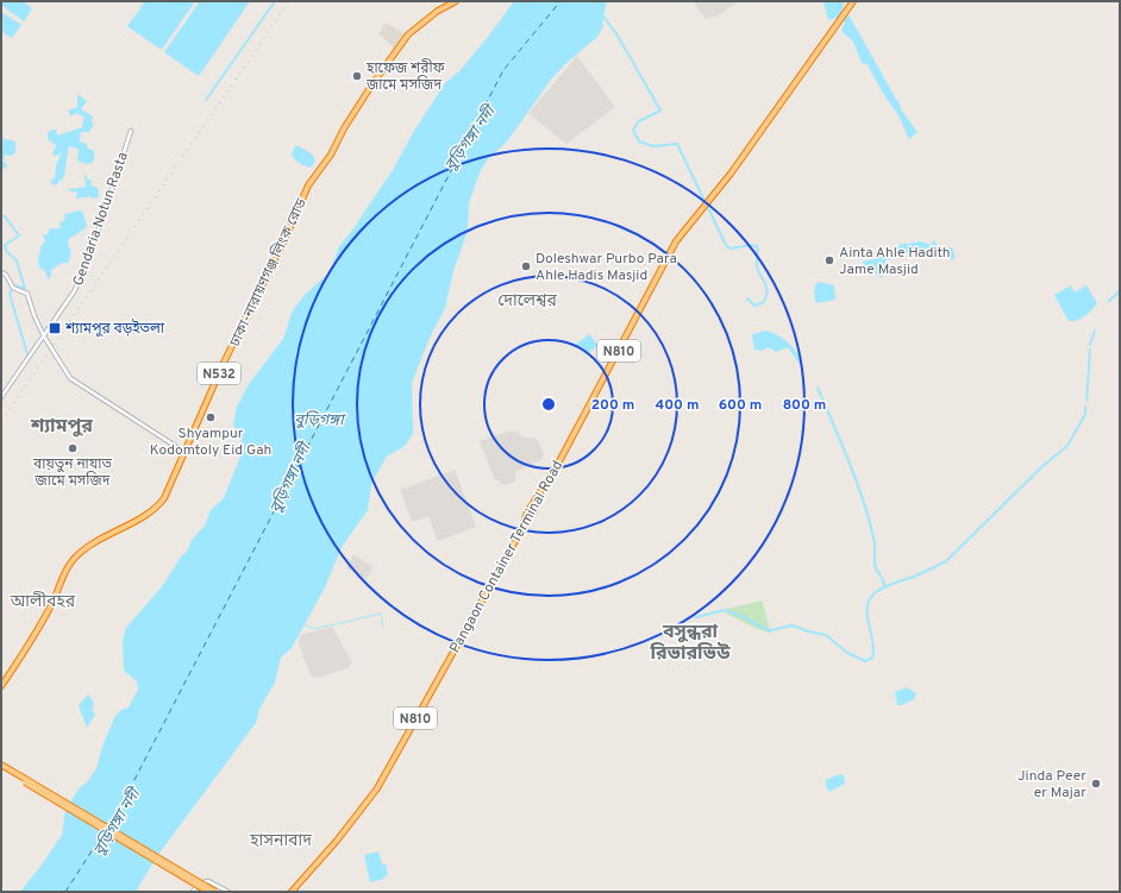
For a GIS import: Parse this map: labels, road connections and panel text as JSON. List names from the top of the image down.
{
  "streets": {
    "highway": [
      "ঢাকা-নারায়ণগঞ্জ লিংক রোড",
      "N810",
      "N532",
      "Pangaon Container Terminal Road"
    ],
    "main road": ["Gendaria Notun Rasta"]
  },
  "districts": [
    "দোলেশ্বর",
    "শ্যামপুর",
    "আলীবহর",
    "বসুন্ধরা রিভারভিউ",
    "হাসনাবাদ"
  ],
  "water": ["বুড়িগঙ্গা নদী", "বুড়িগঙ্গা"],
  "places": {
    "other": [
      "হাফেজ শরীফ জামে মসজিদ",
      "Ainta Ahle Hadith Jame Masjid",
      "Doleshwar Purbo Para Ahle Hadis Masjid",
      "Shyampur Kodomtoly Eid Gah",
      "বায়তুন নাযাত জামে মসজিদ",
      "Jinda Peer er Majar"
    ],
    "transit": ["শ্যামপুর বড়ইতলা"]
  },
  "rings": [
    "200 m",
    "400 m",
    "600 m",
    "800 m"
  ]
}
